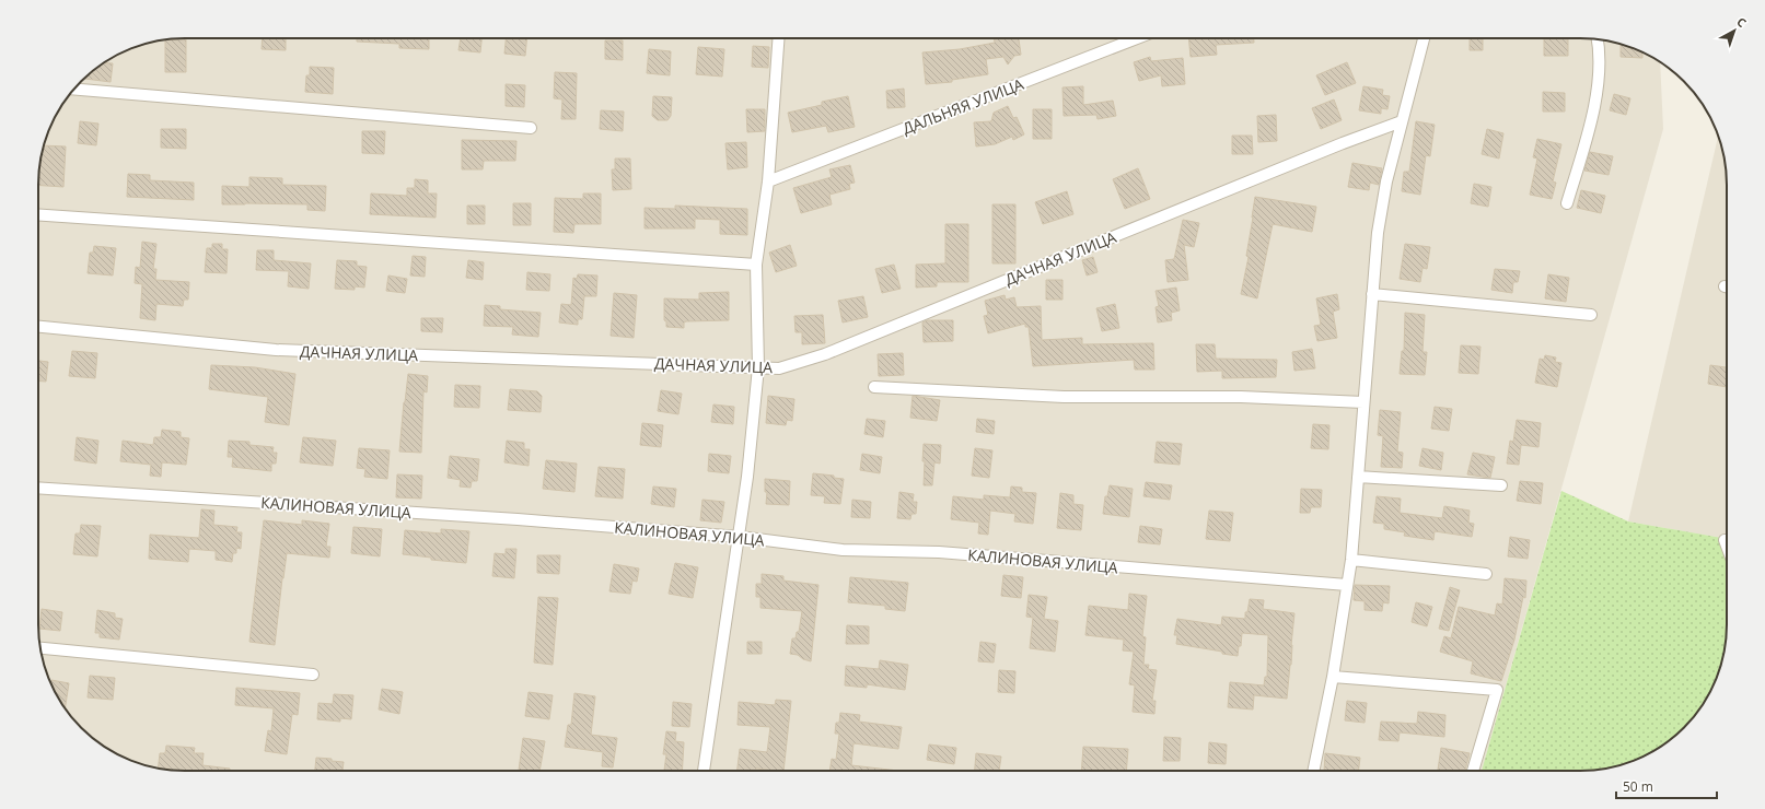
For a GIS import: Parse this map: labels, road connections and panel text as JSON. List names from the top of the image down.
{
  "streets": {
    "street": ["ДАЛЬНЯЯ УЛИЦА", "ДАЧНАЯ УЛИЦА", "КАЛИНОВАЯ УЛИЦА"]
  },
  "scale_bar": "50 m",
  "north": "top right"
}
